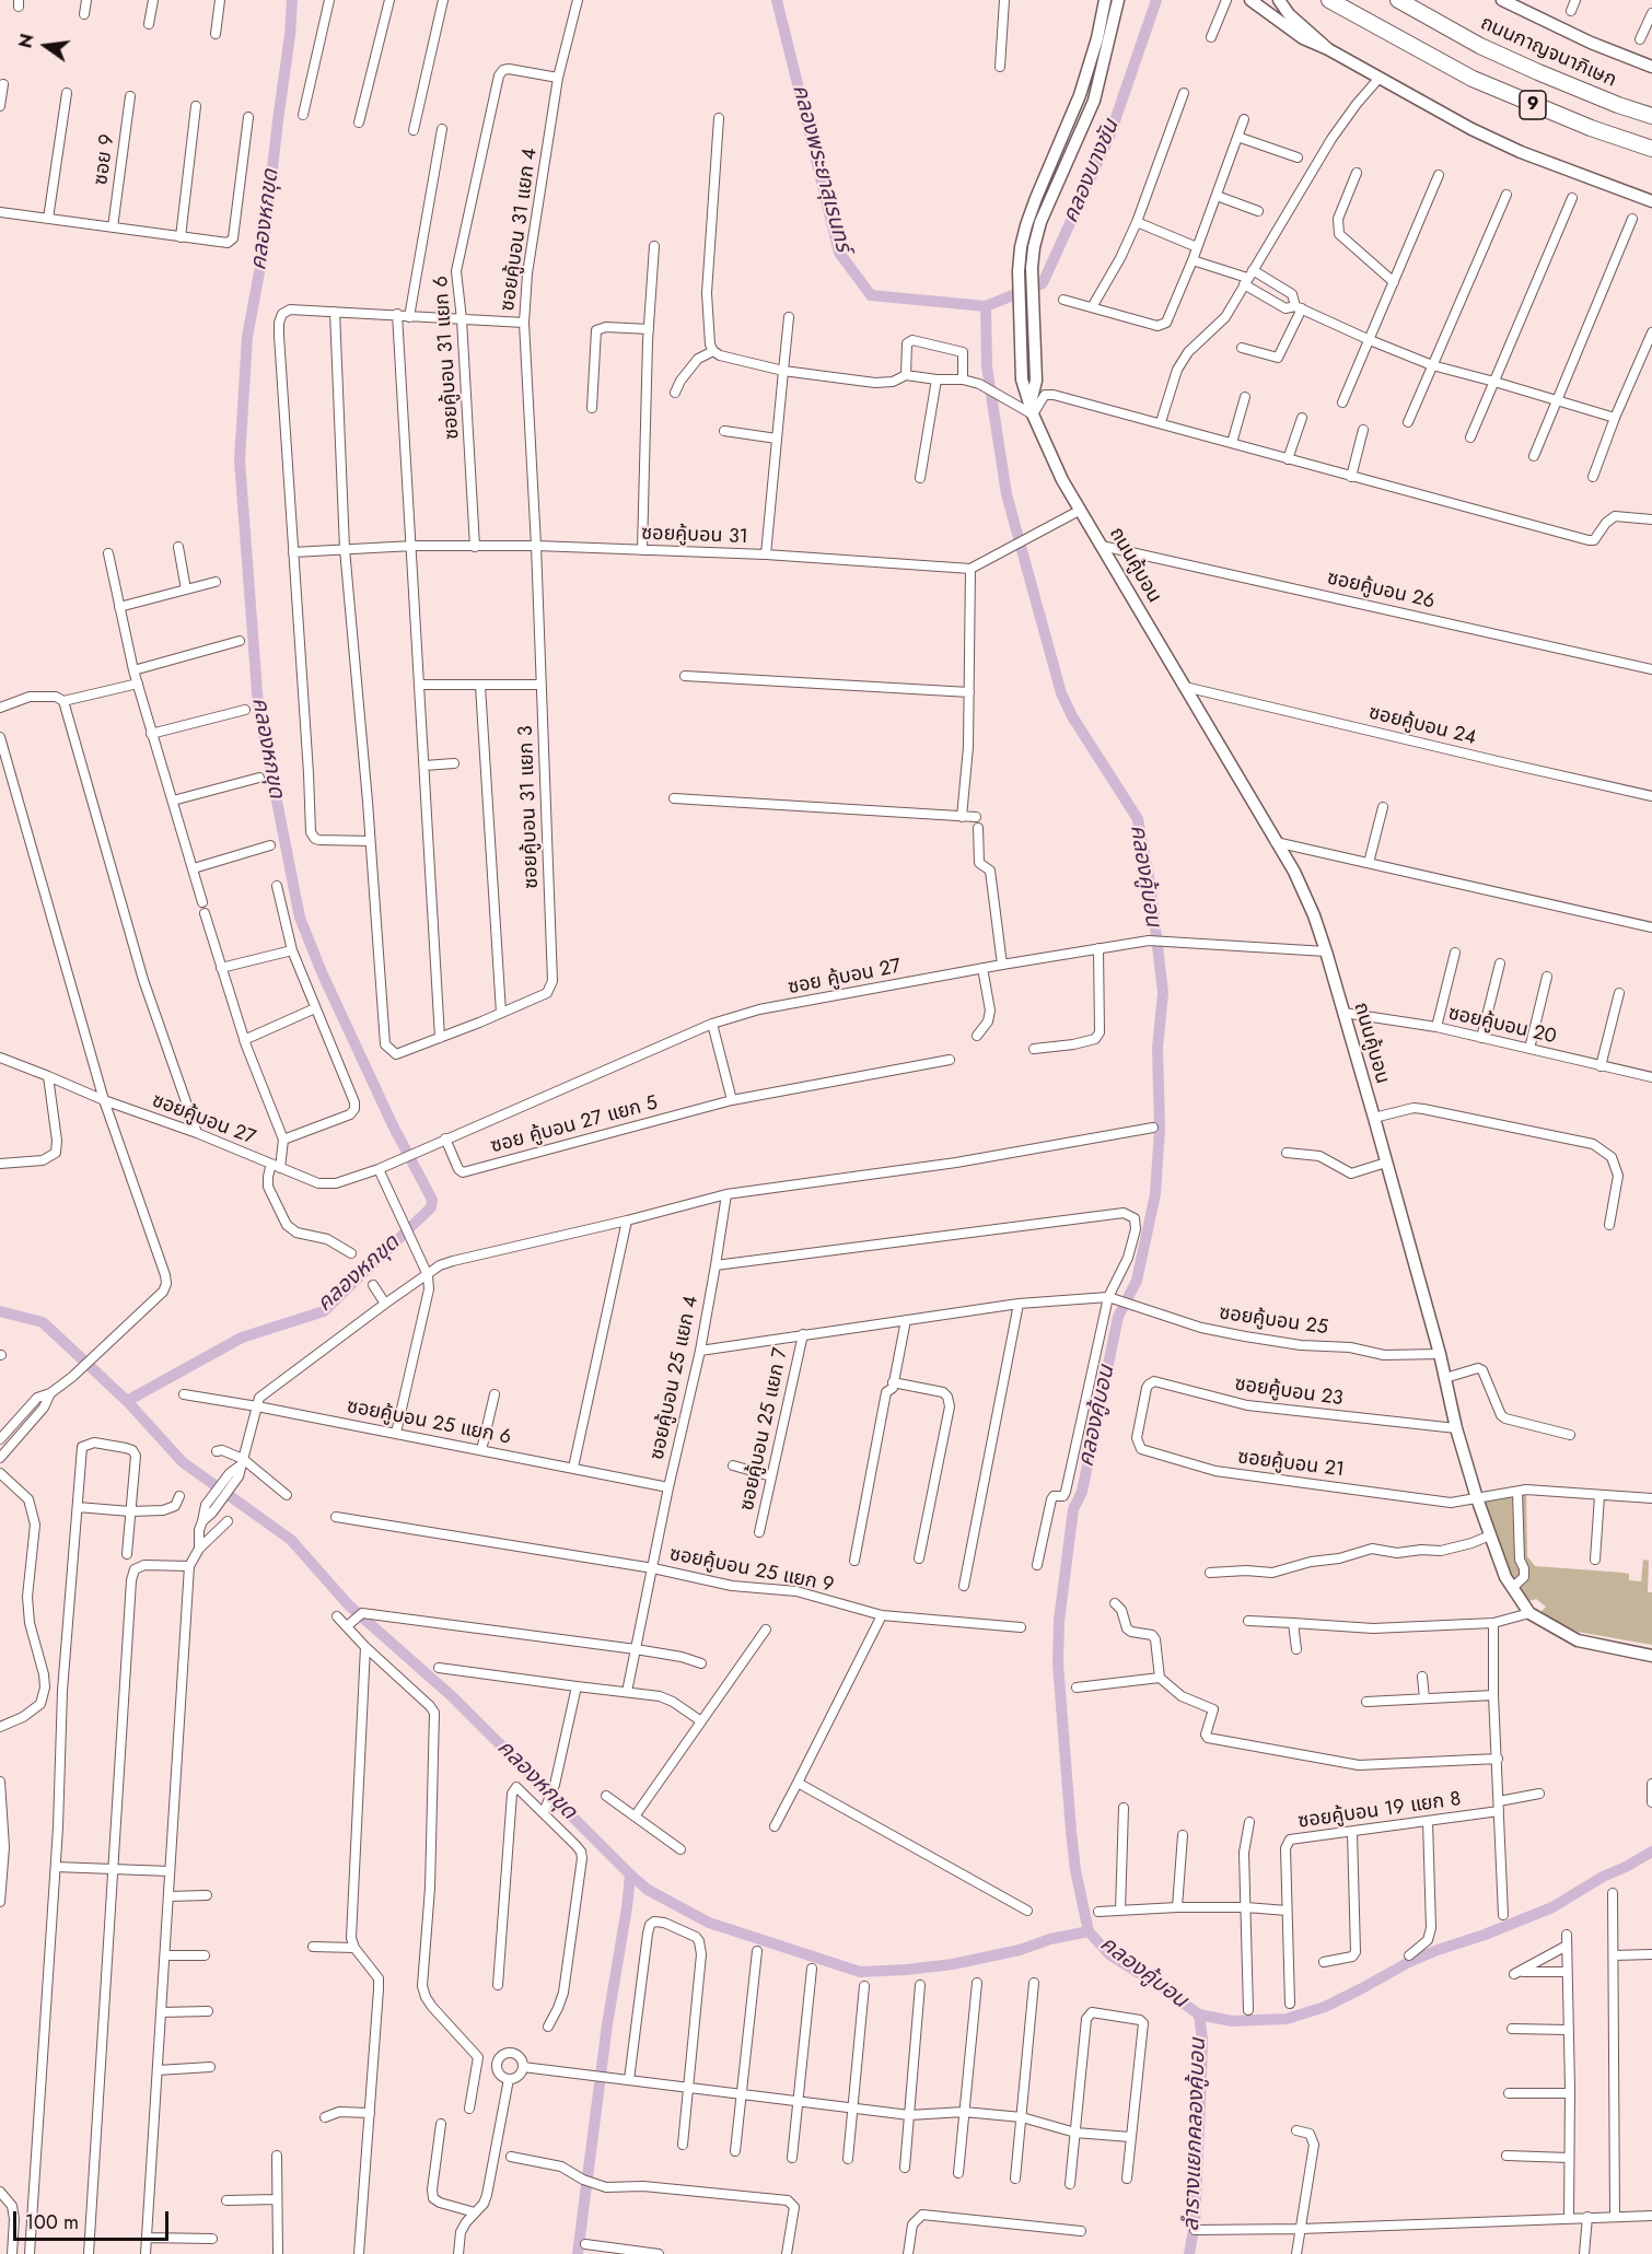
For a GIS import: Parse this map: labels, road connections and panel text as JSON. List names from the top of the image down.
{
  "streets": {
    "highway": ["ถนนกาญจนาภิเษก", "9"],
    "main road": ["ถนนคู้บอน"],
    "street": [
      "ซอย 9",
      "ซอยคู้บอน 31 แยก 4",
      "ซอยคู้บอน 31 แยก 6",
      "ซอยคู้บอน 31",
      "ซอยคู้บอน 26",
      "ซอยคู้บอน 24",
      "ซอยคู้บอน 31 แยก 3",
      "ซอย คู้บอน 27",
      "ซอยคู้บอน 20",
      "ซอยคู้บอน 27",
      "ซอย คู้บอน 27 แยก 5",
      "ซอยคู้บอน 25",
      "ซอยคู้บอน 25 แยก 4",
      "ซอยคู้บอน 23",
      "ซอยคู้บอน 25 แยก 6",
      "ซอยคู้บอน 25 แยก 7",
      "ซอยคู้บอน 21",
      "ซอยคู้บอน 25 แยก 9",
      "ซอยคู้บอน 19 แยก 8"
    ]
  },
  "crossings": [
    ["ซอยคู้บอน 31 แยก 4", "ซอยคู้บอน 31 แยก 6"],
    ["ซอยคู้บอน 31 แยก 4", "ซอยคู้บอน 31"],
    ["ซอยคู้บอน 31 แยก 4", "ซอยคู้บอน 31 แยก 3"],
    ["ซอยคู้บอน 31 แยก 6", "ซอยคู้บอน 31"],
    ["ซอยคู้บอน 31", "ซอยคู้บอน 31 แยก 3"],
    ["ถนนคู้บอน", "ซอยคู้บอน 26"],
    ["ถนนคู้บอน", "ซอยคู้บอน 24"],
    ["ถนนคู้บอน", "ซอย คู้บอน 27"],
    ["ถนนคู้บอน", "ซอยคู้บอน 20"],
    ["ถนนคู้บอน", "ซอยคู้บอน 25"],
    ["ถนนคู้บอน", "ซอยคู้บอน 23"],
    ["ถนนคู้บอน", "ซอยคู้บอน 21"],
    ["ซอย คู้บอน 27", "ซอยคู้บอน 27"],
    ["ซอย คู้บอน 27", "ซอย คู้บอน 27 แยก 5"],
    ["ซอยคู้บอน 25 แยก 4", "ซอยคู้บอน 25 แยก 6"],
    ["ซอยคู้บอน 25 แยก 4", "ซอยคู้บอน 25 แยก 9"],
    ["ซอยคู้บอน 23", "ซอยคู้บอน 21"]
  ],
  "water": [
    "คลองพระยาสุเรนทร์",
    "คลองบางชัน",
    "คลองหกขุด",
    "คลองคู้บอน",
    "ลำรางแยกคลองคู้บอน"
  ],
  "scale_bar": "100 m",
  "north": "left"
}
